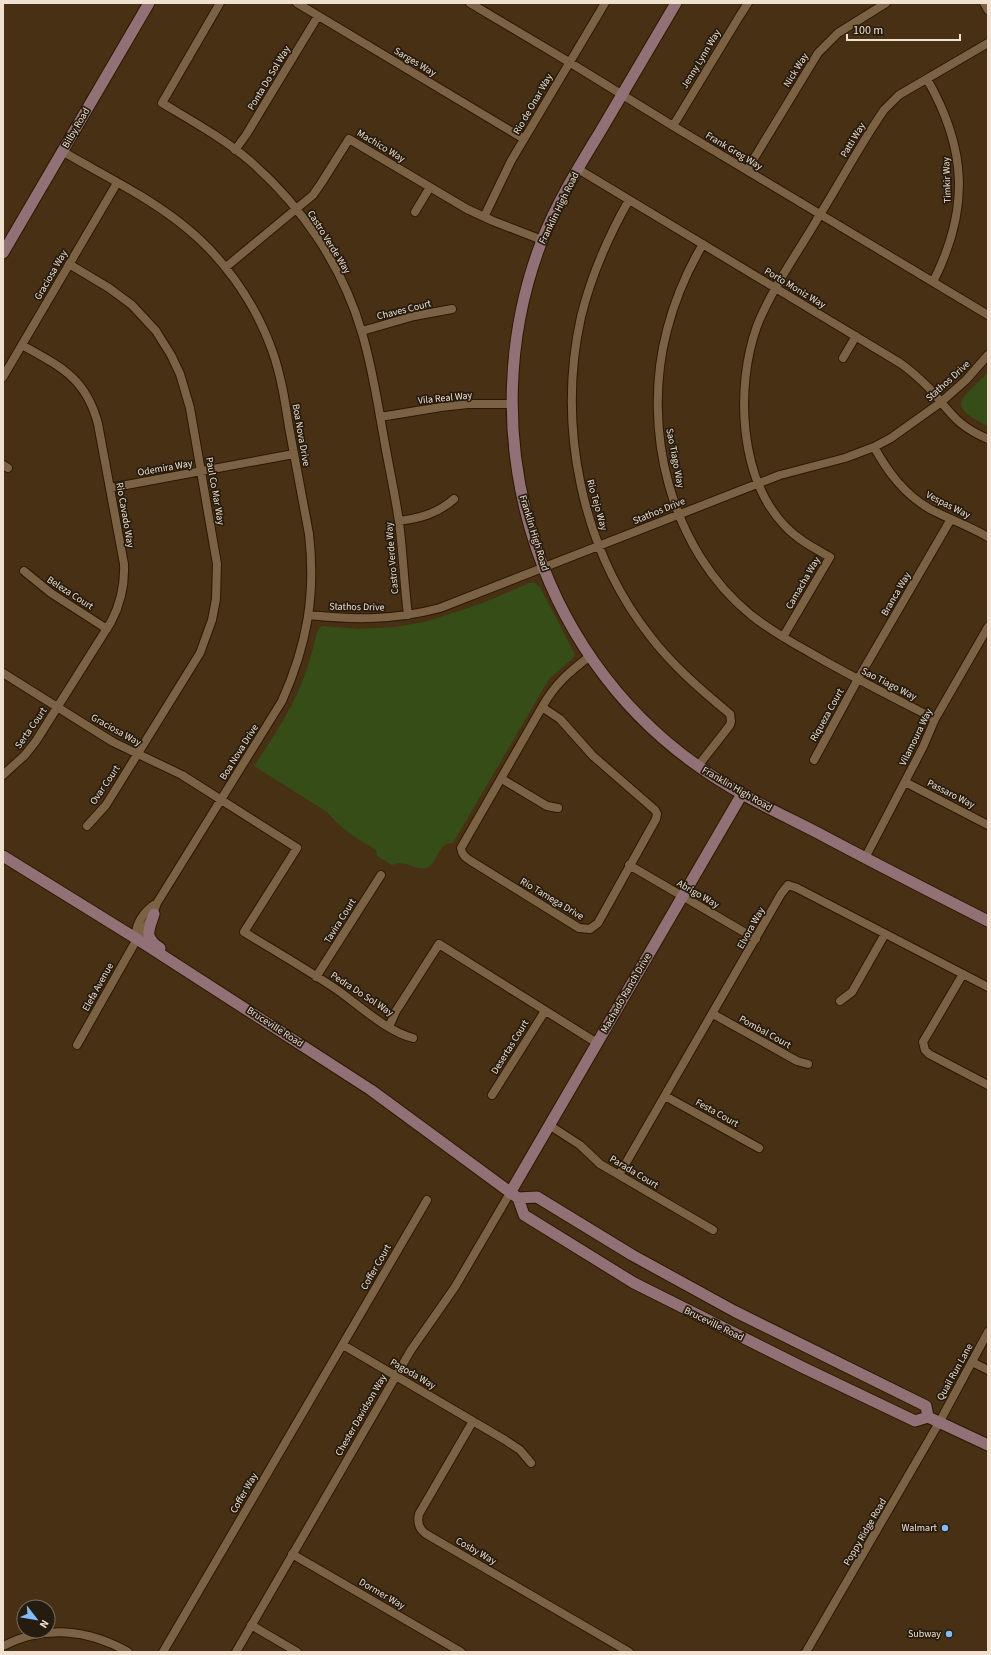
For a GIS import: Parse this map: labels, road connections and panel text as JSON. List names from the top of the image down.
{
  "streets": {
    "main road": [
      "Bilby Road",
      "Franklin High Road",
      "Machado Ranch Drive",
      "Bruceville Road"
    ],
    "street": [
      "Jenny Lynn Way",
      "Sarges Way",
      "Nick Way",
      "Ponta Do Sol Way",
      "Rio de Onar Way",
      "Patti Way",
      "Machico Way",
      "Frank Greg Way",
      "Timkir Way",
      "Castro Verde Way",
      "Graciosa Way",
      "Porto Moniz Way",
      "Chaves Court",
      "Stathos Drive",
      "Vila Real Way",
      "Boa Nova Drive",
      "Sao Tiago Way",
      "Odemira Way",
      "Paul Co Mar Way",
      "Rio Tejo Way",
      "Vespas Way",
      "Rio Cavado Way",
      "Camacha Way",
      "Beleza Court",
      "Branca Way",
      "Riqueza Court",
      "Serta Court",
      "Vilamoura Way",
      "Ovar Court",
      "Passaro Way",
      "Abrigo Way",
      "Rio Tamega Drive",
      "Tavira Court",
      "Elvora Way",
      "Elefa Avenue",
      "Pedra Do Sol Way",
      "Pombal Court",
      "Desertas Court",
      "Festa Court",
      "Parada Court",
      "Coffer Court",
      "Quail Run Lane",
      "Pagoda Way",
      "Chester Davidson Way",
      "Coffer Way",
      "Poppy Ridge Road",
      "Cosby Way",
      "Dormer Way"
    ]
  },
  "crossings": [
    ["Jenny Lynn Way", "Frank Greg Way"],
    ["Sarges Way", "Ponta Do Sol Way"],
    ["Sarges Way", "Rio de Onar Way"],
    ["Nick Way", "Frank Greg Way"],
    ["Ponta Do Sol Way", "Castro Verde Way"],
    ["Rio de Onar Way", "Machico Way"],
    ["Rio de Onar Way", "Frank Greg Way"],
    ["Bilby Road", "Boa Nova Drive"],
    ["Patti Way", "Frank Greg Way"],
    ["Patti Way", "Timkir Way"],
    ["Patti Way", "Porto Moniz Way"],
    ["Patti Way", "Camacha Way"],
    ["Machico Way", "Franklin High Road"],
    ["Machico Way", "Castro Verde Way"],
    ["Machico Way", "Boa Nova Drive"],
    ["Frank Greg Way", "Timkir Way"],
    ["Frank Greg Way", "Franklin High Road"],
    ["Franklin High Road", "Porto Moniz Way"],
    ["Franklin High Road", "Stathos Drive"],
    ["Franklin High Road", "Vila Real Way"],
    ["Franklin High Road", "Rio Tejo Way"],
    ["Franklin High Road", "Vilamoura Way"],
    ["Franklin High Road", "Rio Tamega Drive"],
    ["Franklin High Road", "Machado Ranch Drive"],
    ["Castro Verde Way", "Chaves Court"],
    ["Castro Verde Way", "Stathos Drive"],
    ["Castro Verde Way", "Vila Real Way"],
    ["Graciosa Way", "Boa Nova Drive"],
    ["Graciosa Way", "Paul Co Mar Way"],
    ["Graciosa Way", "Rio Cavado Way"],
    ["Graciosa Way", "Serta Court"],
    ["Graciosa Way", "Ovar Court"],
    ["Graciosa Way", "Elefa Avenue"],
    ["Graciosa Way", "Pedra Do Sol Way"],
    ["Porto Moniz Way", "Stathos Drive"],
    ["Porto Moniz Way", "Sao Tiago Way"],
    ["Porto Moniz Way", "Rio Tejo Way"],
    ["Porto Moniz Way", "Camacha Way"],
    ["Stathos Drive", "Boa Nova Drive"],
    ["Stathos Drive", "Sao Tiago Way"],
    ["Stathos Drive", "Rio Tejo Way"],
    ["Stathos Drive", "Vespas Way"],
    ["Stathos Drive", "Camacha Way"],
    ["Boa Nova Drive", "Odemira Way"],
    ["Boa Nova Drive", "Elefa Avenue"],
    ["Boa Nova Drive", "Pedra Do Sol Way"],
    ["Sao Tiago Way", "Camacha Way"],
    ["Sao Tiago Way", "Branca Way"],
    ["Sao Tiago Way", "Riqueza Court"],
    ["Sao Tiago Way", "Vilamoura Way"],
    ["Odemira Way", "Paul Co Mar Way"],
    ["Odemira Way", "Rio Cavado Way"],
    ["Paul Co Mar Way", "Ovar Court"],
    ["Vespas Way", "Branca Way"],
    ["Rio Cavado Way", "Beleza Court"],
    ["Rio Cavado Way", "Serta Court"],
    ["Branca Way", "Riqueza Court"],
    ["Vilamoura Way", "Passaro Way"],
    ["Abrigo Way", "Rio Tamega Drive"],
    ["Abrigo Way", "Elvora Way"],
    ["Abrigo Way", "Machado Ranch Drive"],
    ["Tavira Court", "Pedra Do Sol Way"],
    ["Elvora Way", "Pombal Court"],
    ["Elvora Way", "Festa Court"],
    ["Elvora Way", "Parada Court"],
    ["Elefa Avenue", "Pedra Do Sol Way"],
    ["Elefa Avenue", "Bruceville Road"],
    ["Machado Ranch Drive", "Pedra Do Sol Way"],
    ["Machado Ranch Drive", "Bruceville Road"],
    ["Machado Ranch Drive", "Parada Court"],
    ["Machado Ranch Drive", "Chester Davidson Way"],
    ["Pedra Do Sol Way", "Desertas Court"],
    ["Bruceville Road", "Quail Run Lane"],
    ["Bruceville Road", "Chester Davidson Way"],
    ["Bruceville Road", "Poppy Ridge Road"],
    ["Coffer Court", "Pagoda Way"],
    ["Coffer Court", "Coffer Way"],
    ["Quail Run Lane", "Poppy Ridge Road"],
    ["Pagoda Way", "Chester Davidson Way"],
    ["Pagoda Way", "Coffer Way"],
    ["Pagoda Way", "Cosby Way"],
    ["Chester Davidson Way", "Dormer Way"]
  ],
  "places": ["Walmart", "Subway"],
  "scale_bar": "100 m",
  "north": "bottom right"
}
